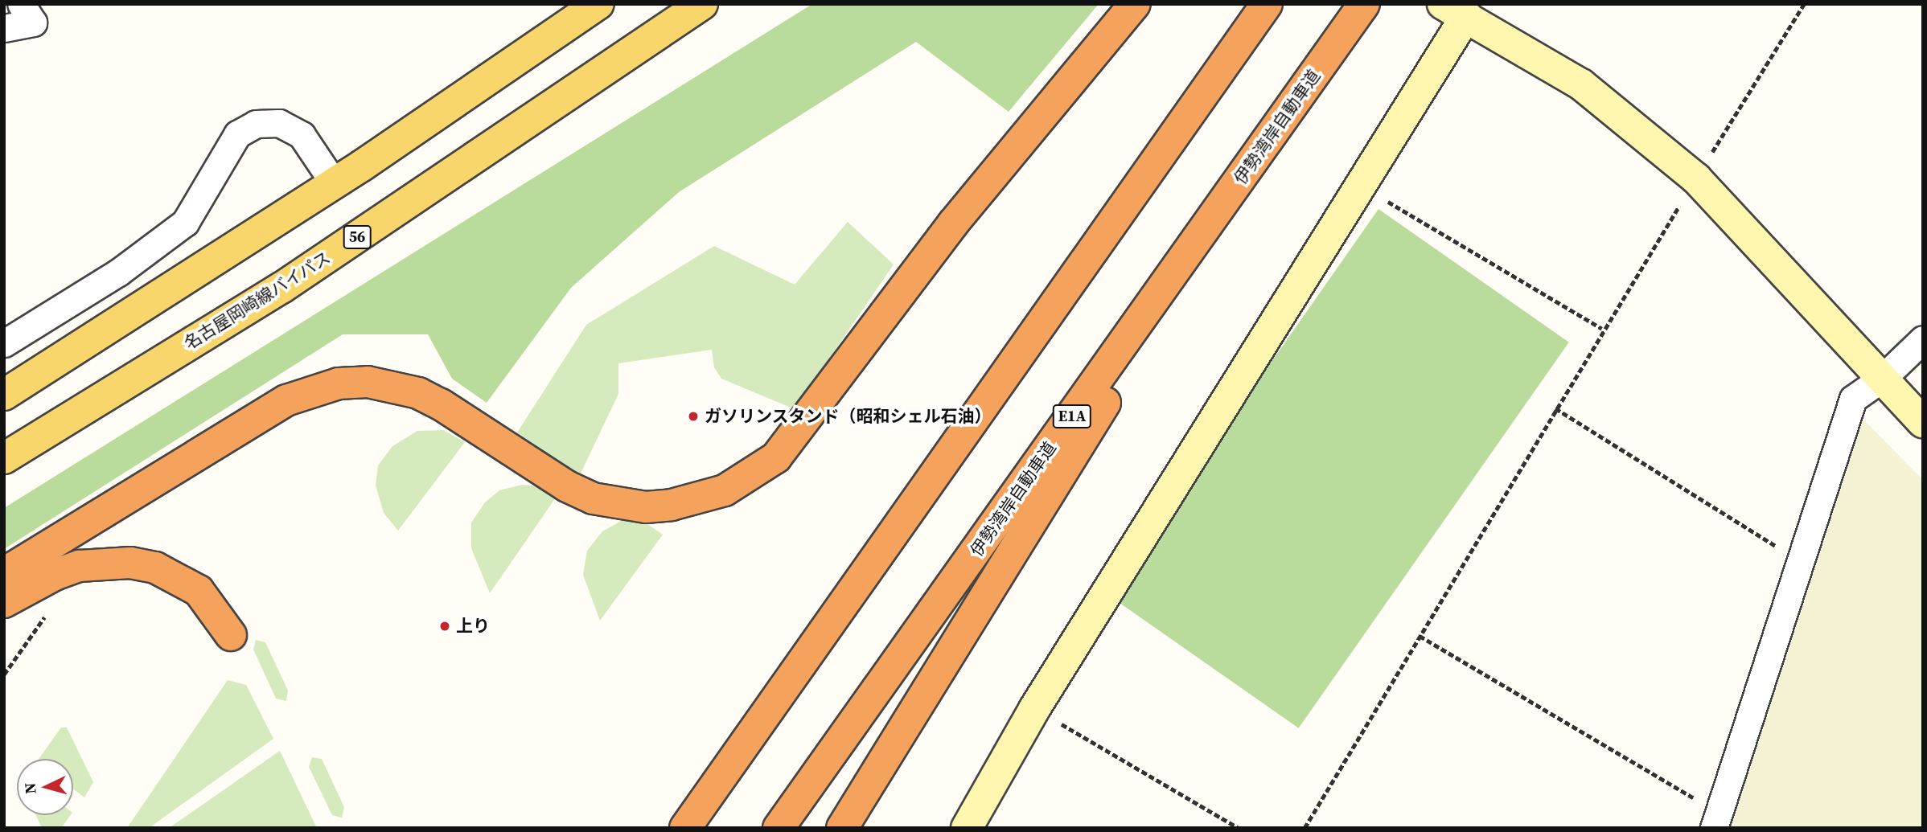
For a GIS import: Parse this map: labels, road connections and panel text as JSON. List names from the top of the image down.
{
  "streets": {
    "highway": ["伊勢湾岸自動車道", "E1A"],
    "main road": ["56", "名古屋岡崎線バイパス"]
  },
  "places": ["ガソリンスタンド（昭和シェル石油）", "上り"],
  "north": "left"
}
